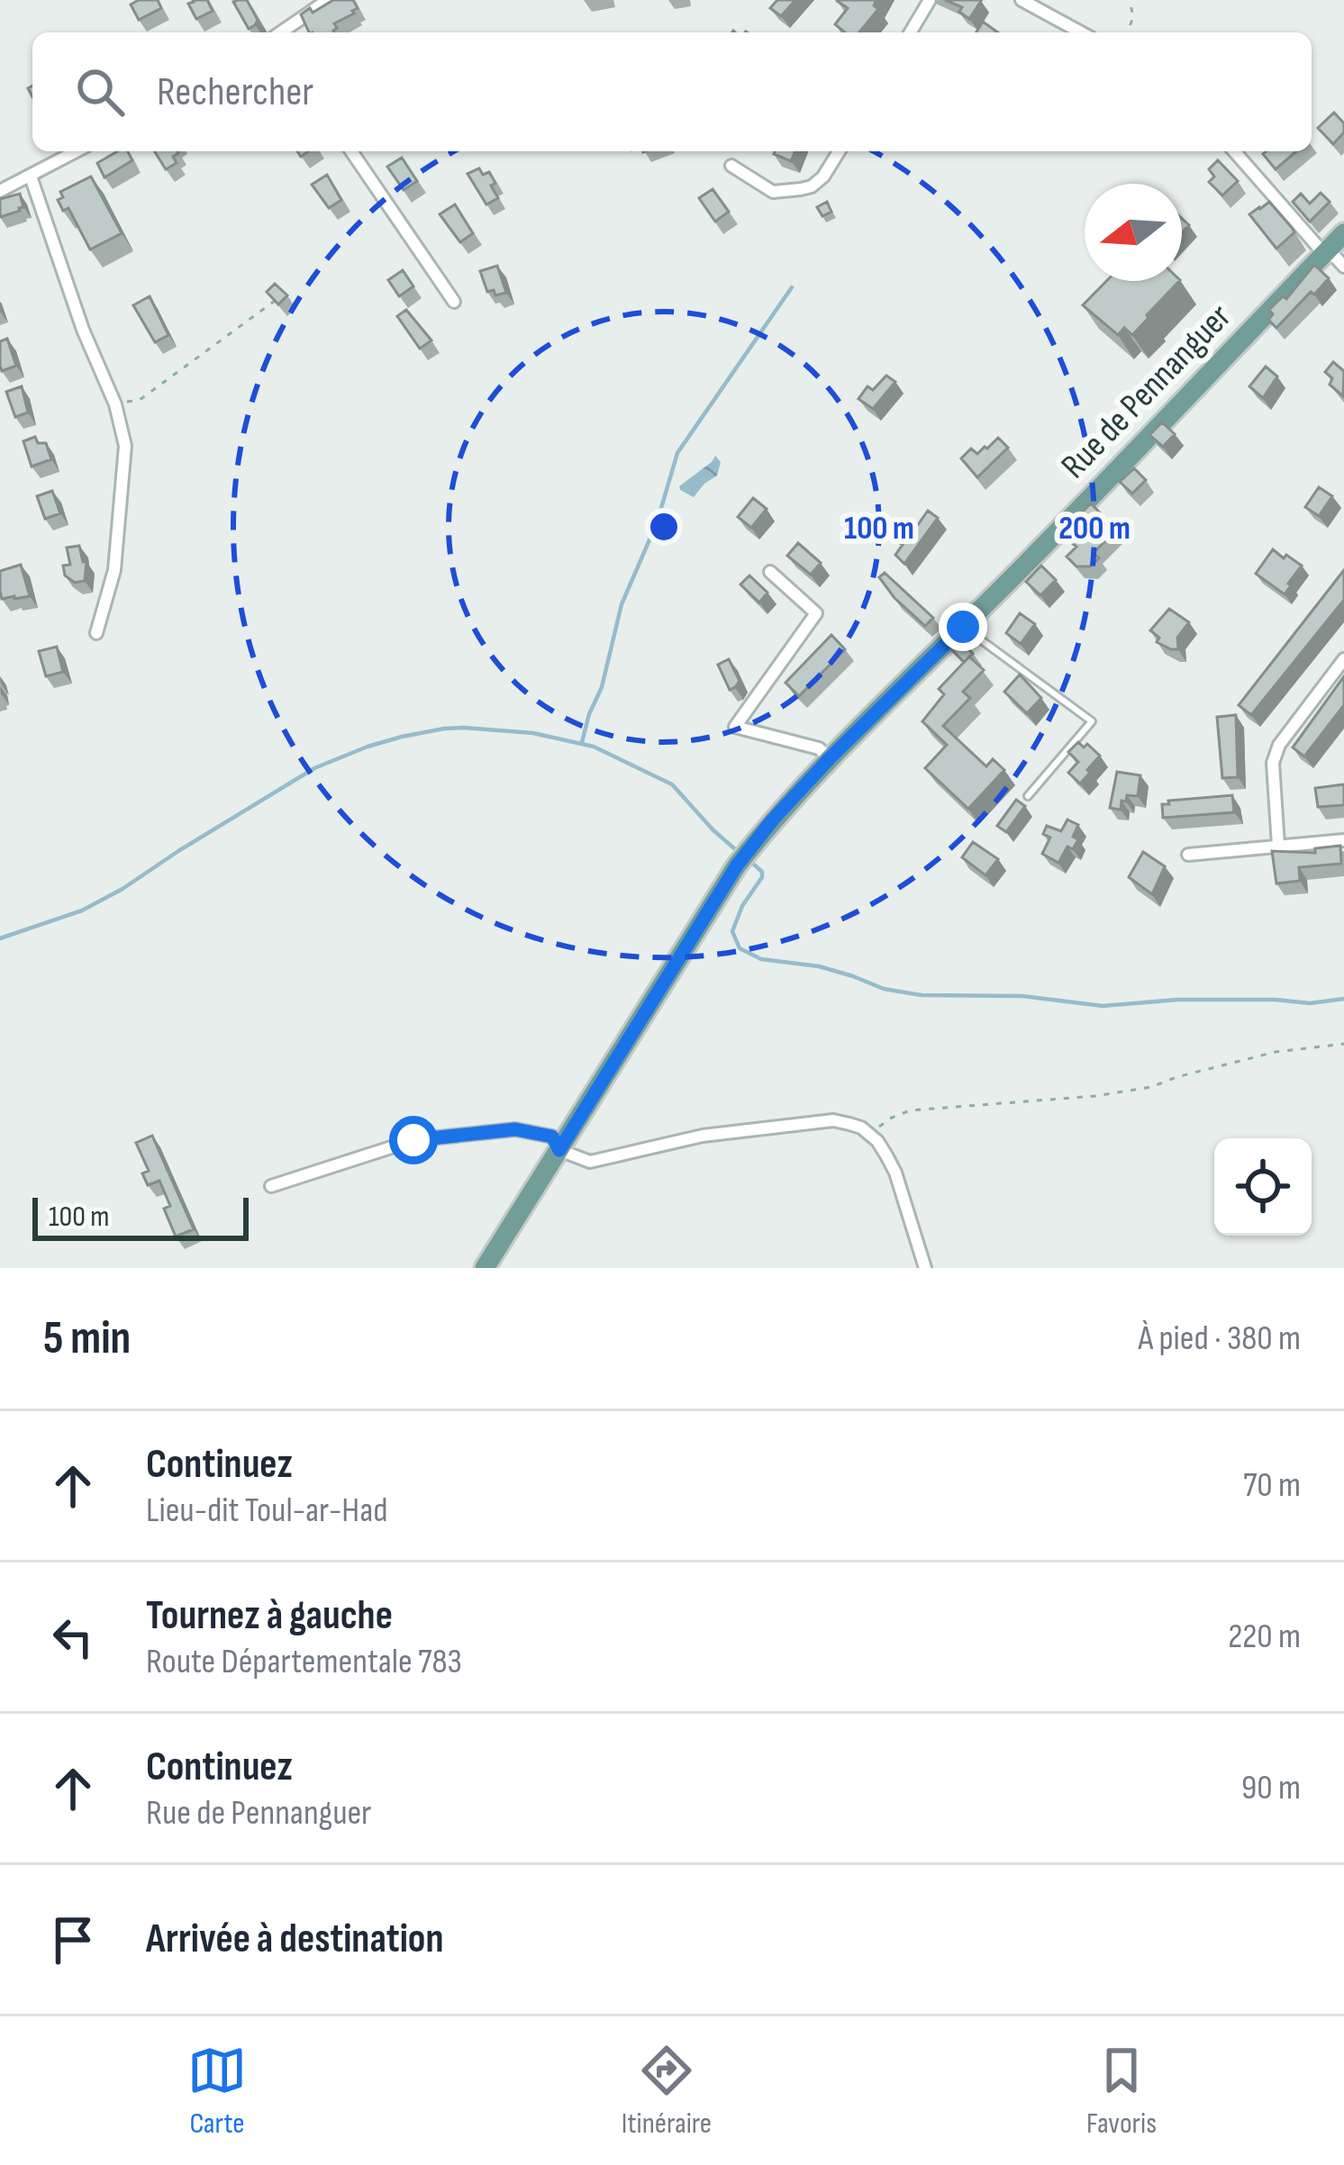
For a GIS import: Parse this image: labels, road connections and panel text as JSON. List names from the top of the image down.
{
  "streets": {
    "main road": ["Rue de Pennanguer"]
  },
  "scale_bar": "100 m",
  "north": "left",
  "page": {
    "search": "Rechercher",
    "scale": "100 m",
    "heading": ["5 min", "À pied · 380 m"],
    "list": [
      ["Continuez", "Lieu-dit Toul-ar-Had", "70 m"],
      ["Tournez à gauche", "Route Départementale 783", "220 m"],
      ["Continuez", "Rue de Pennanguer", "90 m"],
      "Arrivée à destination"
    ],
    "nav": ["Carte", "Itinéraire", "Favoris"]
  },
  "rings": ["100 m", "200 m"]
}
